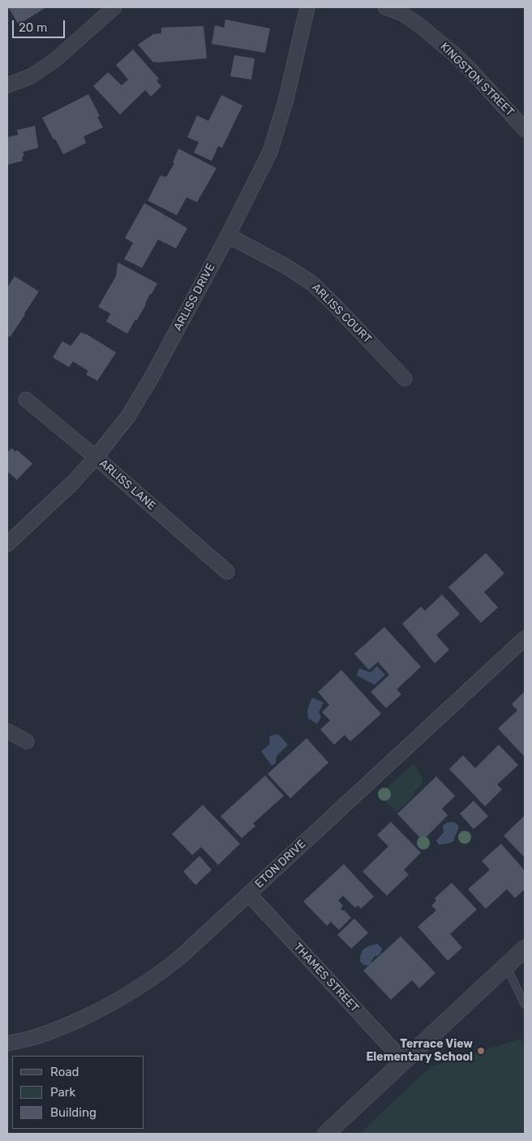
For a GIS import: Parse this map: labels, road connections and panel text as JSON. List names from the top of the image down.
{
  "streets": {
    "street": [
      "KINGSTON STREET",
      "ARLISS DRIVE",
      "ARLISS COURT",
      "ARLISS LANE",
      "ETON DRIVE",
      "THAMES STREET"
    ]
  },
  "crossings": [
    ["ARLISS DRIVE", "ARLISS COURT"],
    ["ARLISS DRIVE", "ARLISS LANE"],
    ["ETON DRIVE", "THAMES STREET"]
  ],
  "places": ["Terrace View Elementary School"],
  "legend": ["Road", "Park", "Building"],
  "scale_bar": "20 m"
}
